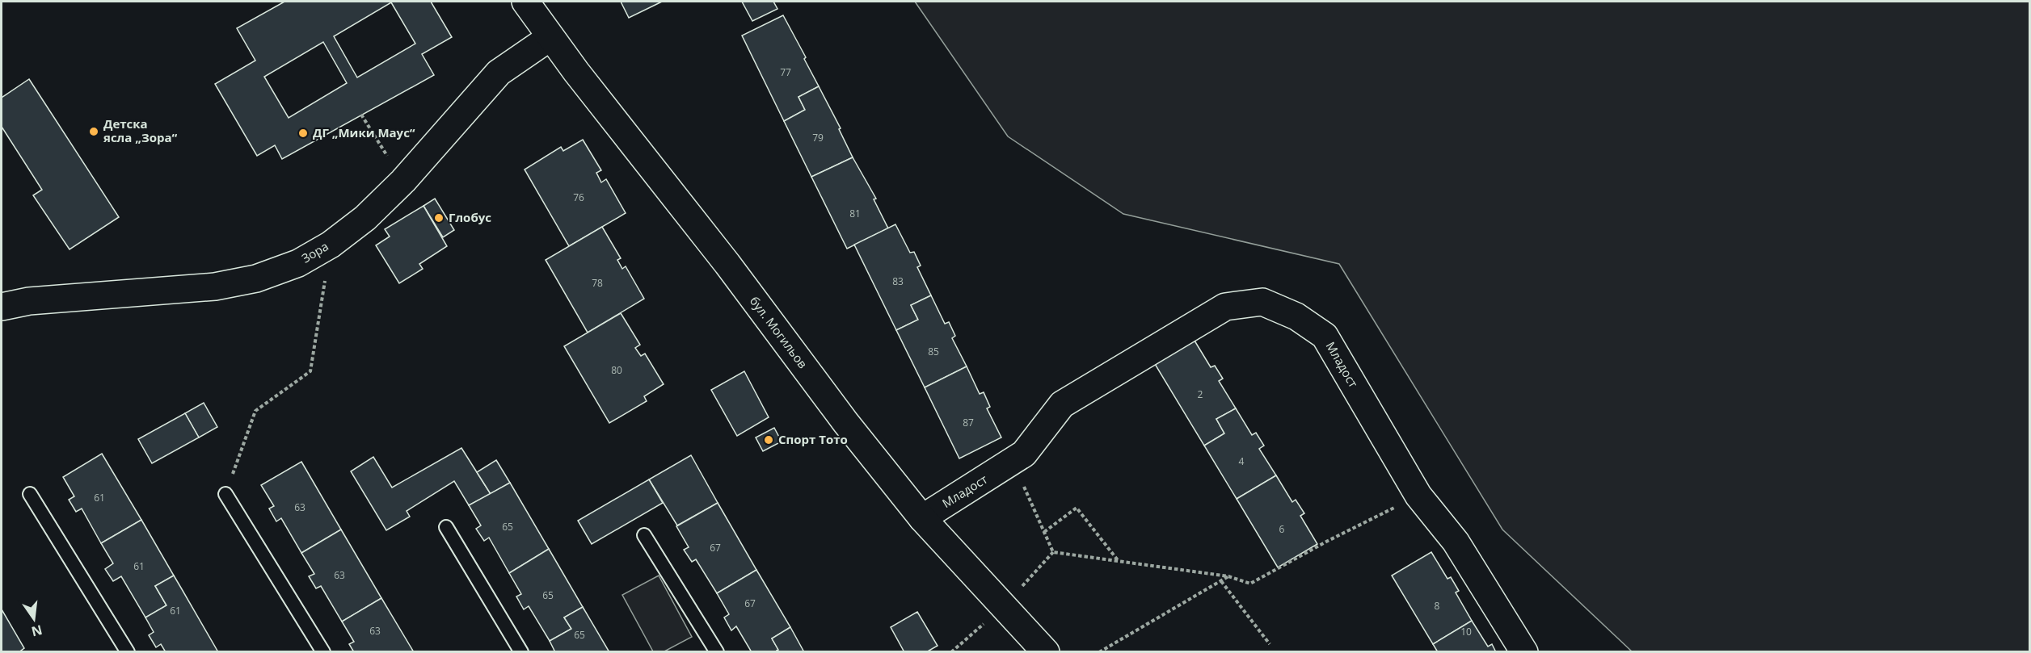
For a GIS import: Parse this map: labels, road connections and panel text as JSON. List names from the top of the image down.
{
  "streets": {
    "street": ["Зора", "бул. Могильов", "Младост"]
  },
  "crossings": [
    ["Зора", "бул. Могильов"],
    ["бул. Могильов", "Младост"]
  ],
  "places": [
    "Детска ясла „Зора“",
    "ДГ „Мики Маус“",
    "Глобус",
    "Спорт Тото"
  ],
  "house_numbers": [
    "77",
    "79",
    "76",
    "81",
    "83",
    "78",
    "85",
    "80",
    "2",
    "87",
    "4",
    "61",
    "63",
    "65",
    "6",
    "67",
    "61",
    "63",
    "65",
    "67",
    "8",
    "61",
    "63",
    "10",
    "65"
  ],
  "north": "bottom"
}
